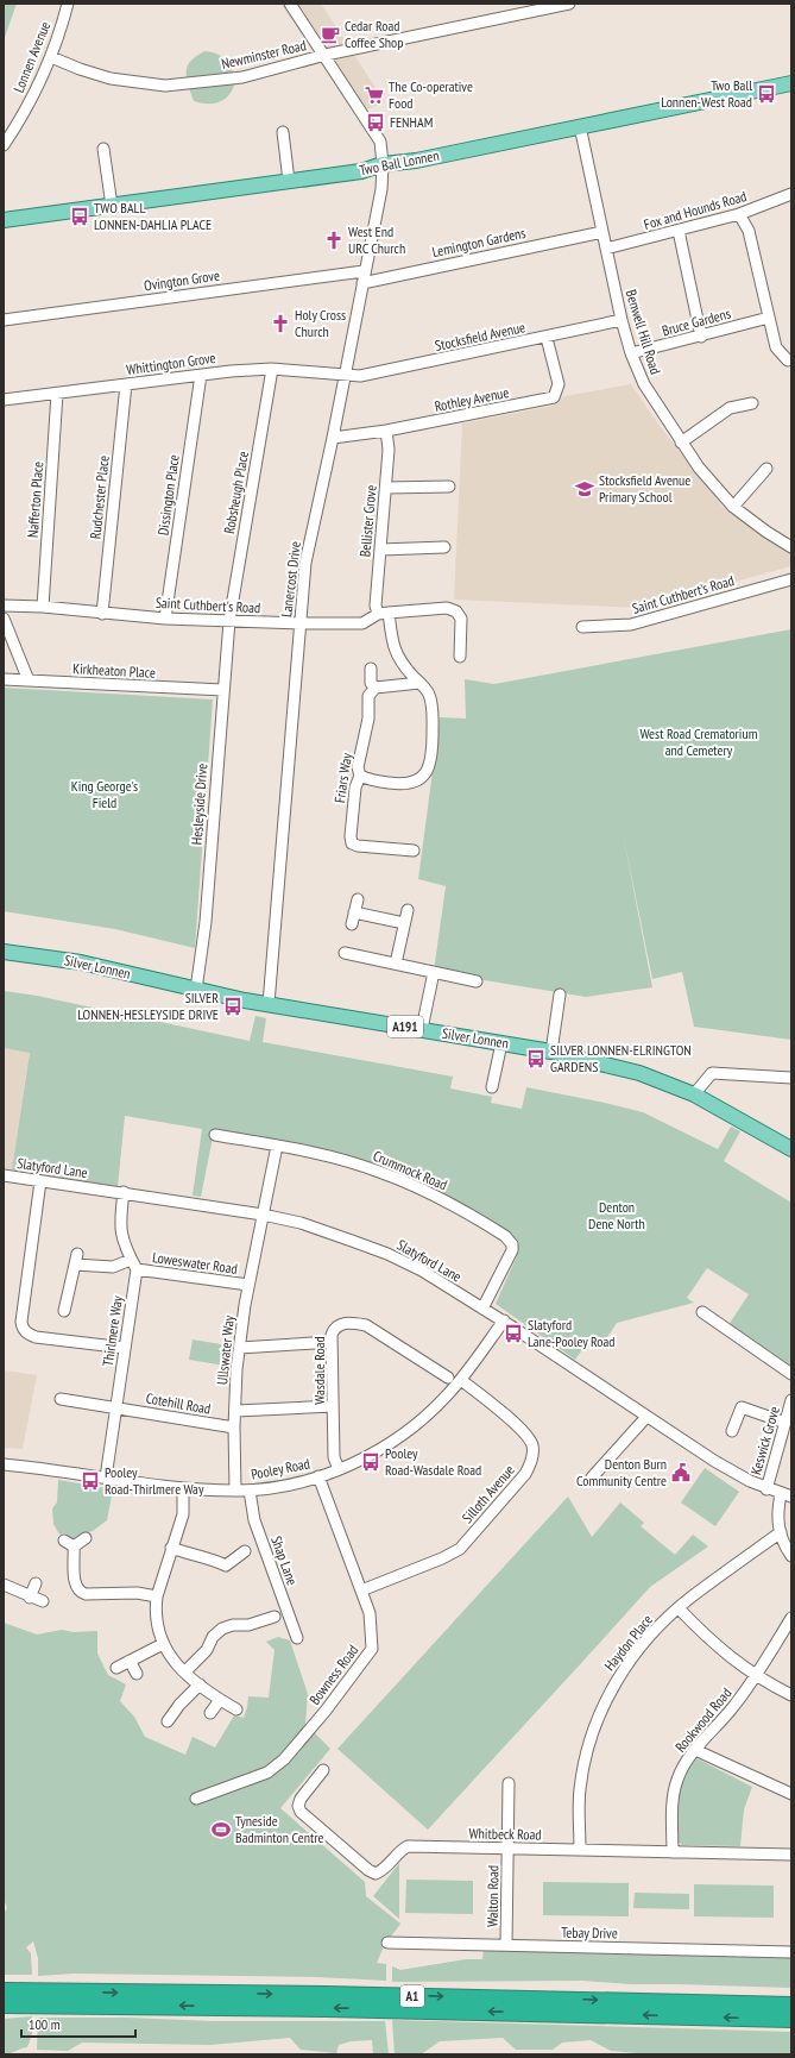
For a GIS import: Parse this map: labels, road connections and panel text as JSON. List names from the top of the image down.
{
  "streets": {
    "highway": ["A1"],
    "main road": ["Two Ball Lonnen", "Silver Lonnen", "A191"],
    "street": [
      "Newminster Road",
      "Lonnen Avenue",
      "Fox and Hounds Road",
      "Lemington Gardens",
      "Ovington Grove",
      "Bruce Gardens",
      "Benwell Hill Road",
      "Stocksfield Avenue",
      "Whittington Grove",
      "Rothley Avenue",
      "Robsheugh Place",
      "Dissington Place",
      "Rudchester Place",
      "Nafferton Place",
      "Bellister Grove",
      "Lanercost Drive",
      "Saint Cuthbert's Road",
      "Kirkheaton Place",
      "Friars Way",
      "Hesleyside Drive",
      "Slatyford Lane",
      "Crummock Road",
      "Loweswater Road",
      "Thirlmere Way",
      "Ullswater Way",
      "Wasdale Road",
      "Cotehill Road",
      "Keswick Grove",
      "Pooley Road",
      "Silloth Avenue",
      "Shap Lane",
      "Haydon Place",
      "Bowness Road",
      "Rookwood Road",
      "Whitbeck Road",
      "Walton Road",
      "Tebay Drive"
    ]
  },
  "crossings": [
    ["Newminster Road", "Lonnen Avenue"],
    ["Newminster Road", "Lanercost Drive"],
    ["Two Ball Lonnen", "Benwell Hill Road"],
    ["Two Ball Lonnen", "Lanercost Drive"],
    ["Fox and Hounds Road", "Benwell Hill Road"],
    ["Lemington Gardens", "Benwell Hill Road"],
    ["Lemington Gardens", "Lanercost Drive"],
    ["Ovington Grove", "Lanercost Drive"],
    ["Bruce Gardens", "Benwell Hill Road"],
    ["Benwell Hill Road", "Stocksfield Avenue"],
    ["Stocksfield Avenue", "Whittington Grove"],
    ["Stocksfield Avenue", "Rothley Avenue"],
    ["Stocksfield Avenue", "Lanercost Drive"],
    ["Whittington Grove", "Robsheugh Place"],
    ["Whittington Grove", "Dissington Place"],
    ["Whittington Grove", "Rudchester Place"],
    ["Whittington Grove", "Nafferton Place"],
    ["Whittington Grove", "Lanercost Drive"],
    ["Rothley Avenue", "Bellister Grove"],
    ["Rothley Avenue", "Lanercost Drive"],
    ["Robsheugh Place", "Saint Cuthbert's Road"],
    ["Robsheugh Place", "Hesleyside Drive"],
    ["Dissington Place", "Saint Cuthbert's Road"],
    ["Rudchester Place", "Saint Cuthbert's Road"],
    ["Nafferton Place", "Saint Cuthbert's Road"],
    ["Bellister Grove", "Saint Cuthbert's Road"],
    ["Lanercost Drive", "Saint Cuthbert's Road"],
    ["Lanercost Drive", "Silver Lonnen"],
    ["Saint Cuthbert's Road", "Hesleyside Drive"],
    ["Kirkheaton Place", "Hesleyside Drive"],
    ["Hesleyside Drive", "Silver Lonnen"],
    ["Slatyford Lane", "Crummock Road"],
    ["Slatyford Lane", "Ullswater Way"],
    ["Slatyford Lane", "Keswick Grove"],
    ["Slatyford Lane", "Pooley Road"],
    ["Crummock Road", "Ullswater Way"],
    ["Loweswater Road", "Thirlmere Way"],
    ["Loweswater Road", "Ullswater Way"],
    ["Thirlmere Way", "Cotehill Road"],
    ["Thirlmere Way", "Pooley Road"],
    ["Ullswater Way", "Cotehill Road"],
    ["Ullswater Way", "Pooley Road"],
    ["Wasdale Road", "Pooley Road"],
    ["Pooley Road", "Silloth Avenue"],
    ["Pooley Road", "Shap Lane"],
    ["Pooley Road", "Bowness Road"],
    ["Silloth Avenue", "Bowness Road"],
    ["Haydon Place", "Whitbeck Road"],
    ["Rookwood Road", "Whitbeck Road"],
    ["Whitbeck Road", "Walton Road"],
    ["Walton Road", "Tebay Drive"]
  ],
  "parks": ["West Road Crematorium and Cemetery", "King George's Field", "Denton Dene North"],
  "places": {
    "cafe": ["Cedar Road Coffee Shop"],
    "bus stop": [
      "Two Ball Lonnen-West Road",
      "FENHAM",
      "TWO BALL LONNEN-DAHLIA PLACE",
      "SILVER LONNEN-HESLEYSIDE DRIVE",
      "SILVER LONNEN-ELRINGTON GARDENS",
      "Slatyford Lane-Pooley Road",
      "Pooley Road-Wasdale Road",
      "Pooley Road-Thirlmere Way"
    ],
    "supermarket": ["The Co-operative Food"],
    "church": ["West End URC Church", "Holy Cross Church"],
    "school or university": ["Stocksfield Avenue Primary School"],
    "public building": ["Denton Burn Community Centre"],
    "sports": ["Tyneside Badminton Centre"]
  },
  "scale_bar": "100 m"
}
